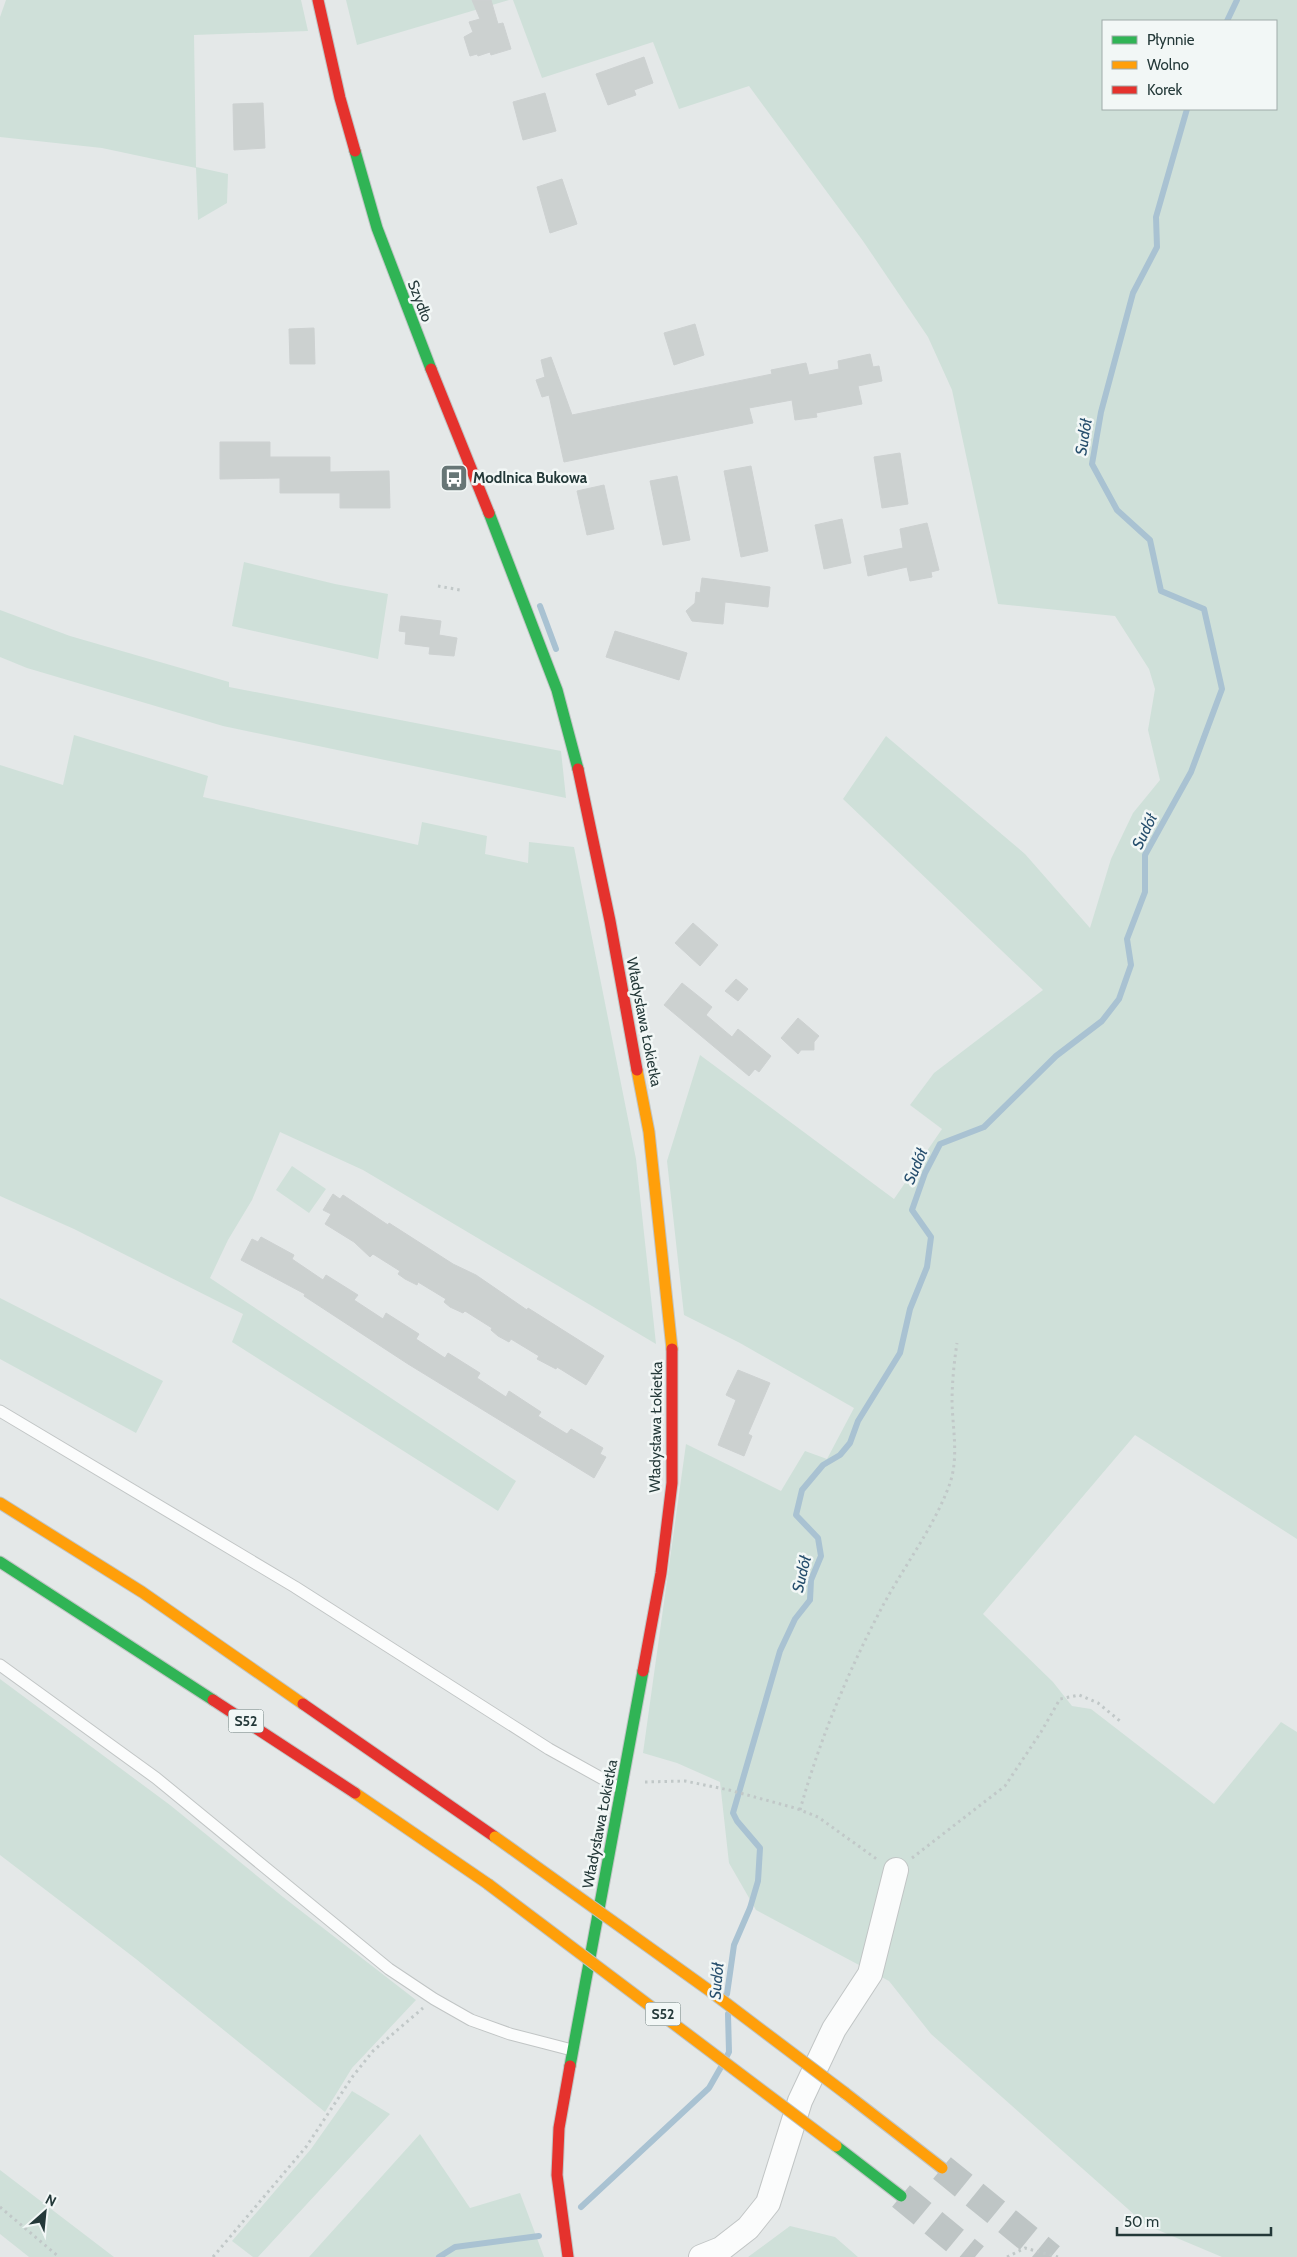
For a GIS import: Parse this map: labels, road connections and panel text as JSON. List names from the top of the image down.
{
  "streets": {
    "main road": ["Szydło", "Władysława Łokietka", "S52"]
  },
  "crossings": [
    ["Szydło", "Władysława Łokietka"]
  ],
  "water": ["Sudół"],
  "places": {
    "bus stop": ["Modlnica Bukowa"]
  },
  "legend": ["Płynnie", "Wolno", "Korek"],
  "scale_bar": "50 m",
  "north": "top right"
}
